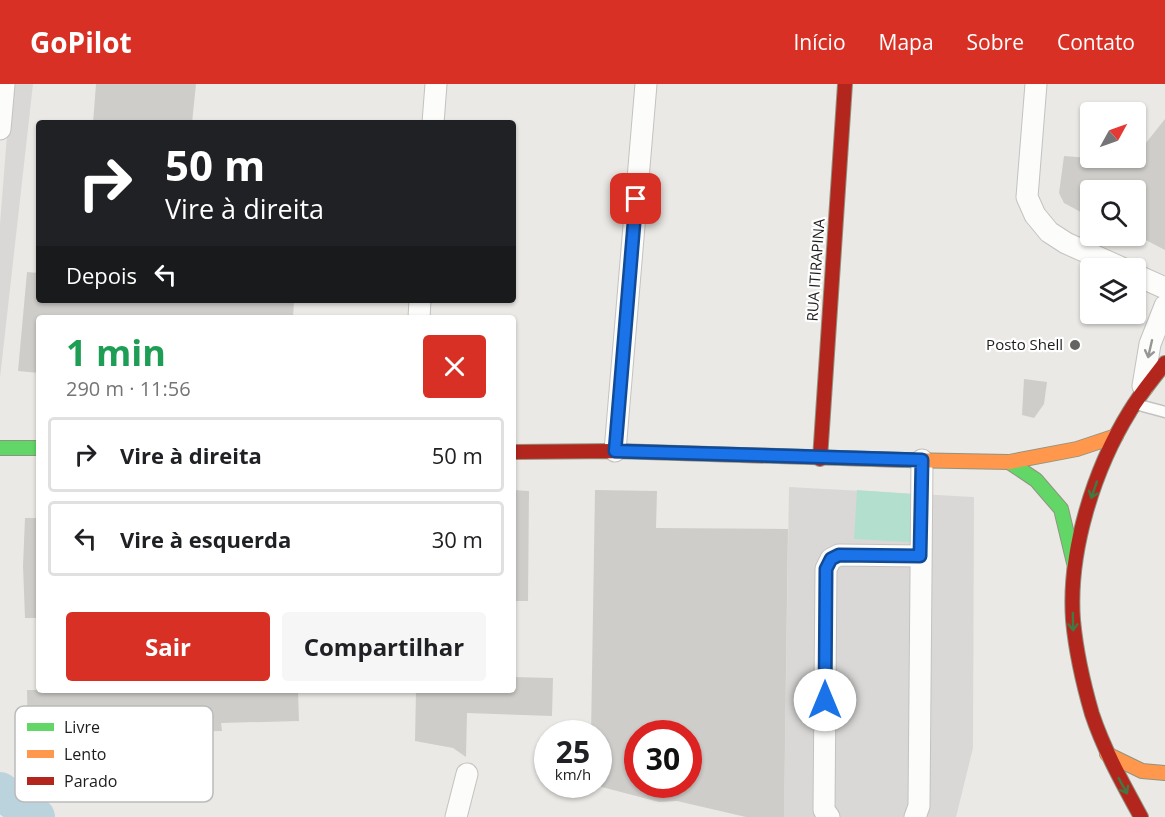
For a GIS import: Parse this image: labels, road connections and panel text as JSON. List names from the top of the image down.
{
  "streets": {
    "street": ["RUA ITIRAPINA"]
  },
  "places": ["Posto Shell"],
  "legend": ["Livre", "Lento", "Parado"],
  "north": "top right",
  "page": {
    "header": "GoPilot",
    "nav": [
      "Início",
      "Mapa",
      "Sobre",
      "Contato"
    ],
    "turn": ["50 m", "Vire à direita"],
    "then": "Depois",
    "heading": ["1 min", "290 m · 11:56"],
    "list": [
      {
        "name": "Vire à direita",
        "value": "50 m"
      },
      {
        "name": "Vire à esquerda",
        "value": "30 m"
      }
    ],
    "buttons": ["Sair", "Compartilhar"],
    "speed": "25 km/h",
    "limit": "30"
  }
}
